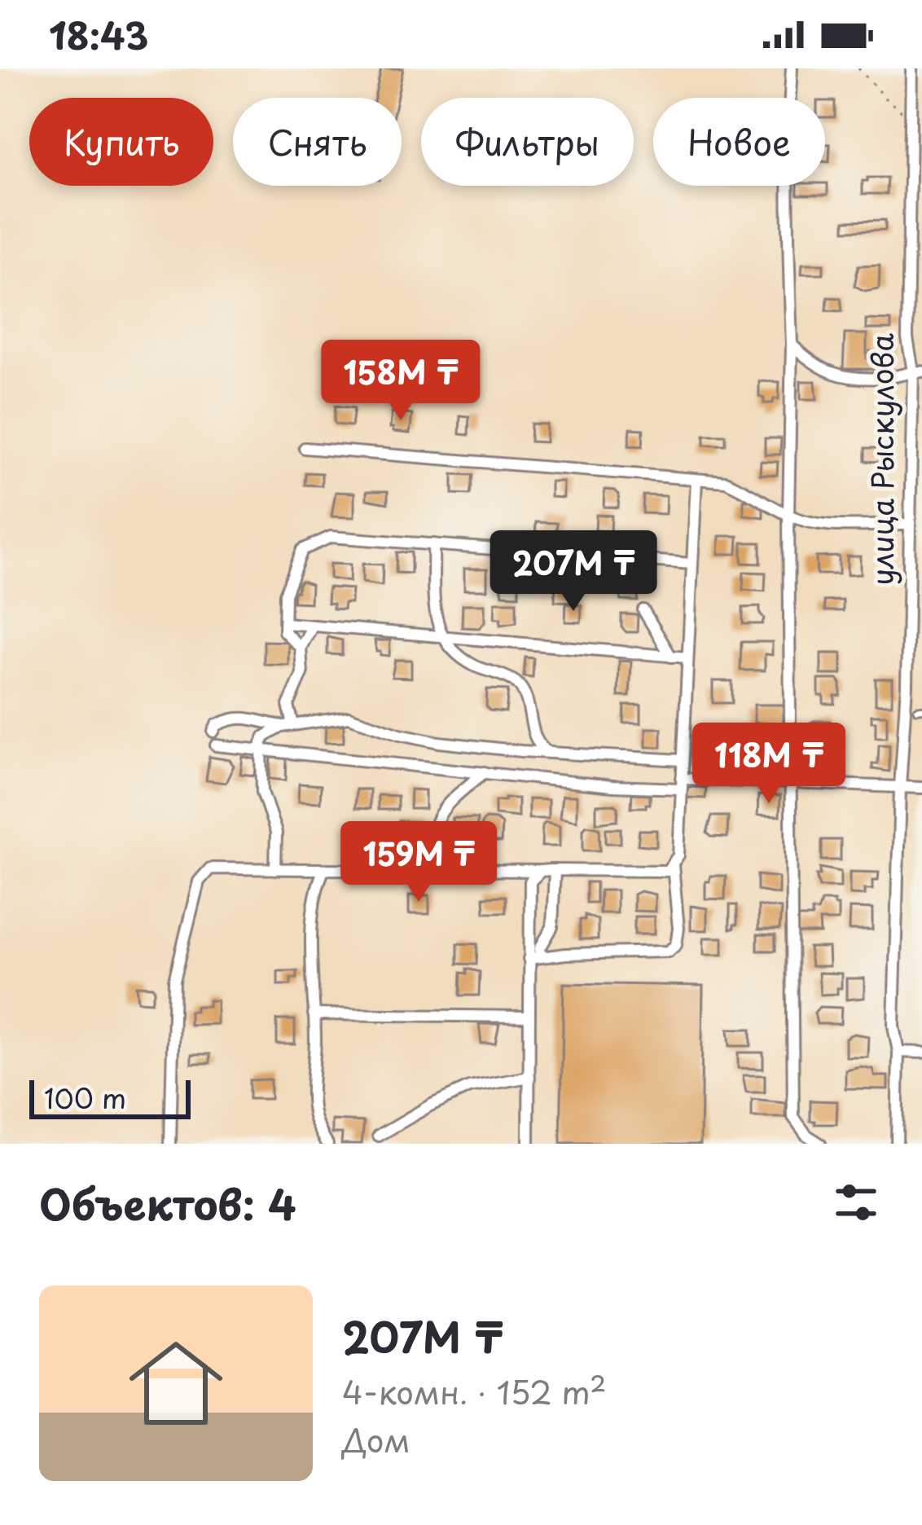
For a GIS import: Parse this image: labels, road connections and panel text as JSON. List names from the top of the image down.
{
  "streets": {
    "street": ["улица Рыскулова"]
  },
  "scale_bar": "100 m",
  "page": {
    "status": "18:43",
    "chip": [
      "Купить",
      "Снять",
      "Фильтры",
      "Новое"
    ],
    "price": [
      "158M ₸",
      "207M ₸",
      "118M ₸",
      "159M ₸"
    ],
    "scale": "100 m",
    "heading": "Объектов: 4",
    "list": [
      {
        "name": "207M ₸",
        "note": "4-комн. · 152 m² · Дом"
      }
    ]
  }
}
